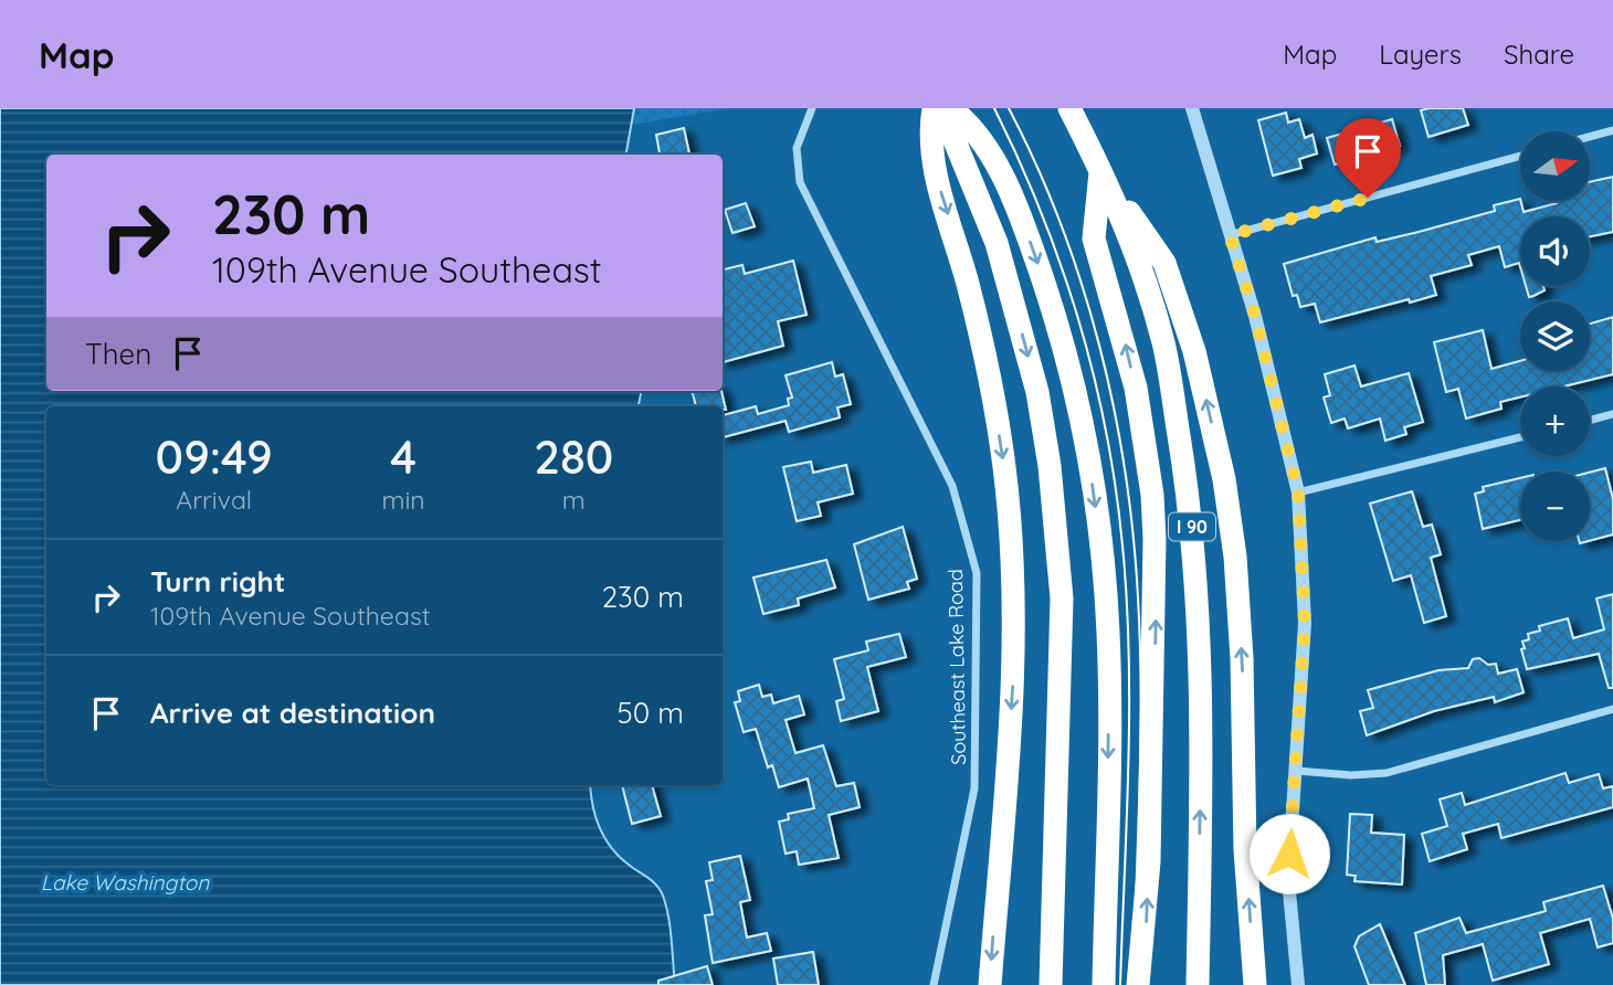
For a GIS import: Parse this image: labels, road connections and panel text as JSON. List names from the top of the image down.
{
  "streets": {
    "highway": ["I 90"],
    "street": ["Southeast Lake Road"]
  },
  "water": ["Lake Washington"],
  "north": "right",
  "page": {
    "header": "Map",
    "nav": ["Map", "Layers", "Share"],
    "map_buttons": ["+", "−"],
    "turn": ["230 m", "109th Avenue Southeast"],
    "then": "Then",
    "eta": [
      "09:49",
      "Arrival",
      "4",
      "min",
      "280",
      "m"
    ],
    "list": [
      {
        "name": "Turn right",
        "note": "109th Avenue Southeast",
        "value": "230 m"
      },
      {
        "name": "Arrive at destination",
        "value": "50 m"
      }
    ]
  }
}
